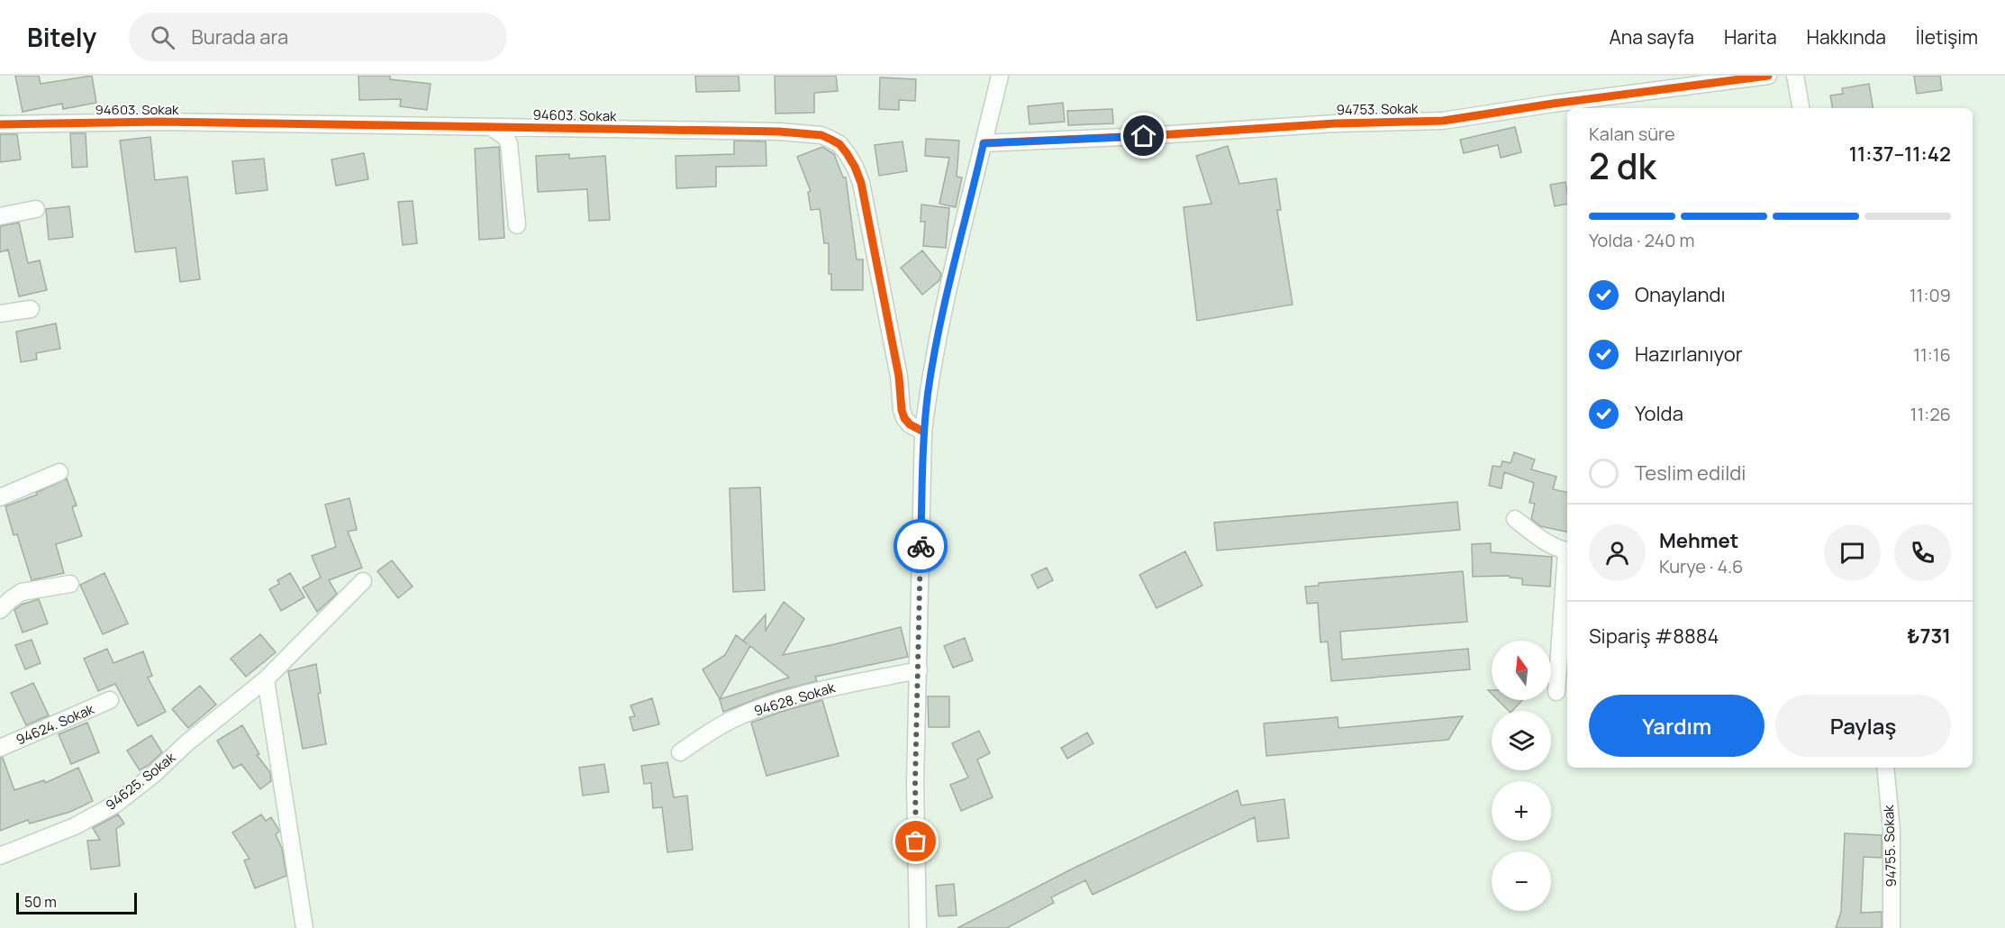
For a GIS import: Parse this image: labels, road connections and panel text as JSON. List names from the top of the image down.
{
  "streets": {
    "street": [
      "94603. Sokak",
      "94753. Sokak",
      "94628. Sokak",
      "94624. Sokak",
      "94625. Sokak",
      "94755. Sokak"
    ]
  },
  "scale_bar": "50 m",
  "north": "top",
  "page": {
    "header": "Bitely",
    "search": "Burada ara",
    "nav": [
      "Ana sayfa",
      "Harita",
      "Hakkında",
      "İletişim"
    ],
    "heading": ["2 dk", "Kalan süre", "11:37–11:42"],
    "panel": [
      "Mehmet",
      "Kurye · 4.6",
      "Sipariş #8884",
      "₺731"
    ],
    "bar": "Yolda · 240 m",
    "list": [
      ["Onaylandı", "11:09"],
      ["Hazırlanıyor", "11:16"],
      ["Yolda", "11:26"],
      "Teslim edildi"
    ],
    "map_buttons": ["+", "−"],
    "buttons": ["Yardım", "Paylaş"],
    "scale": "50 m"
  }
}
